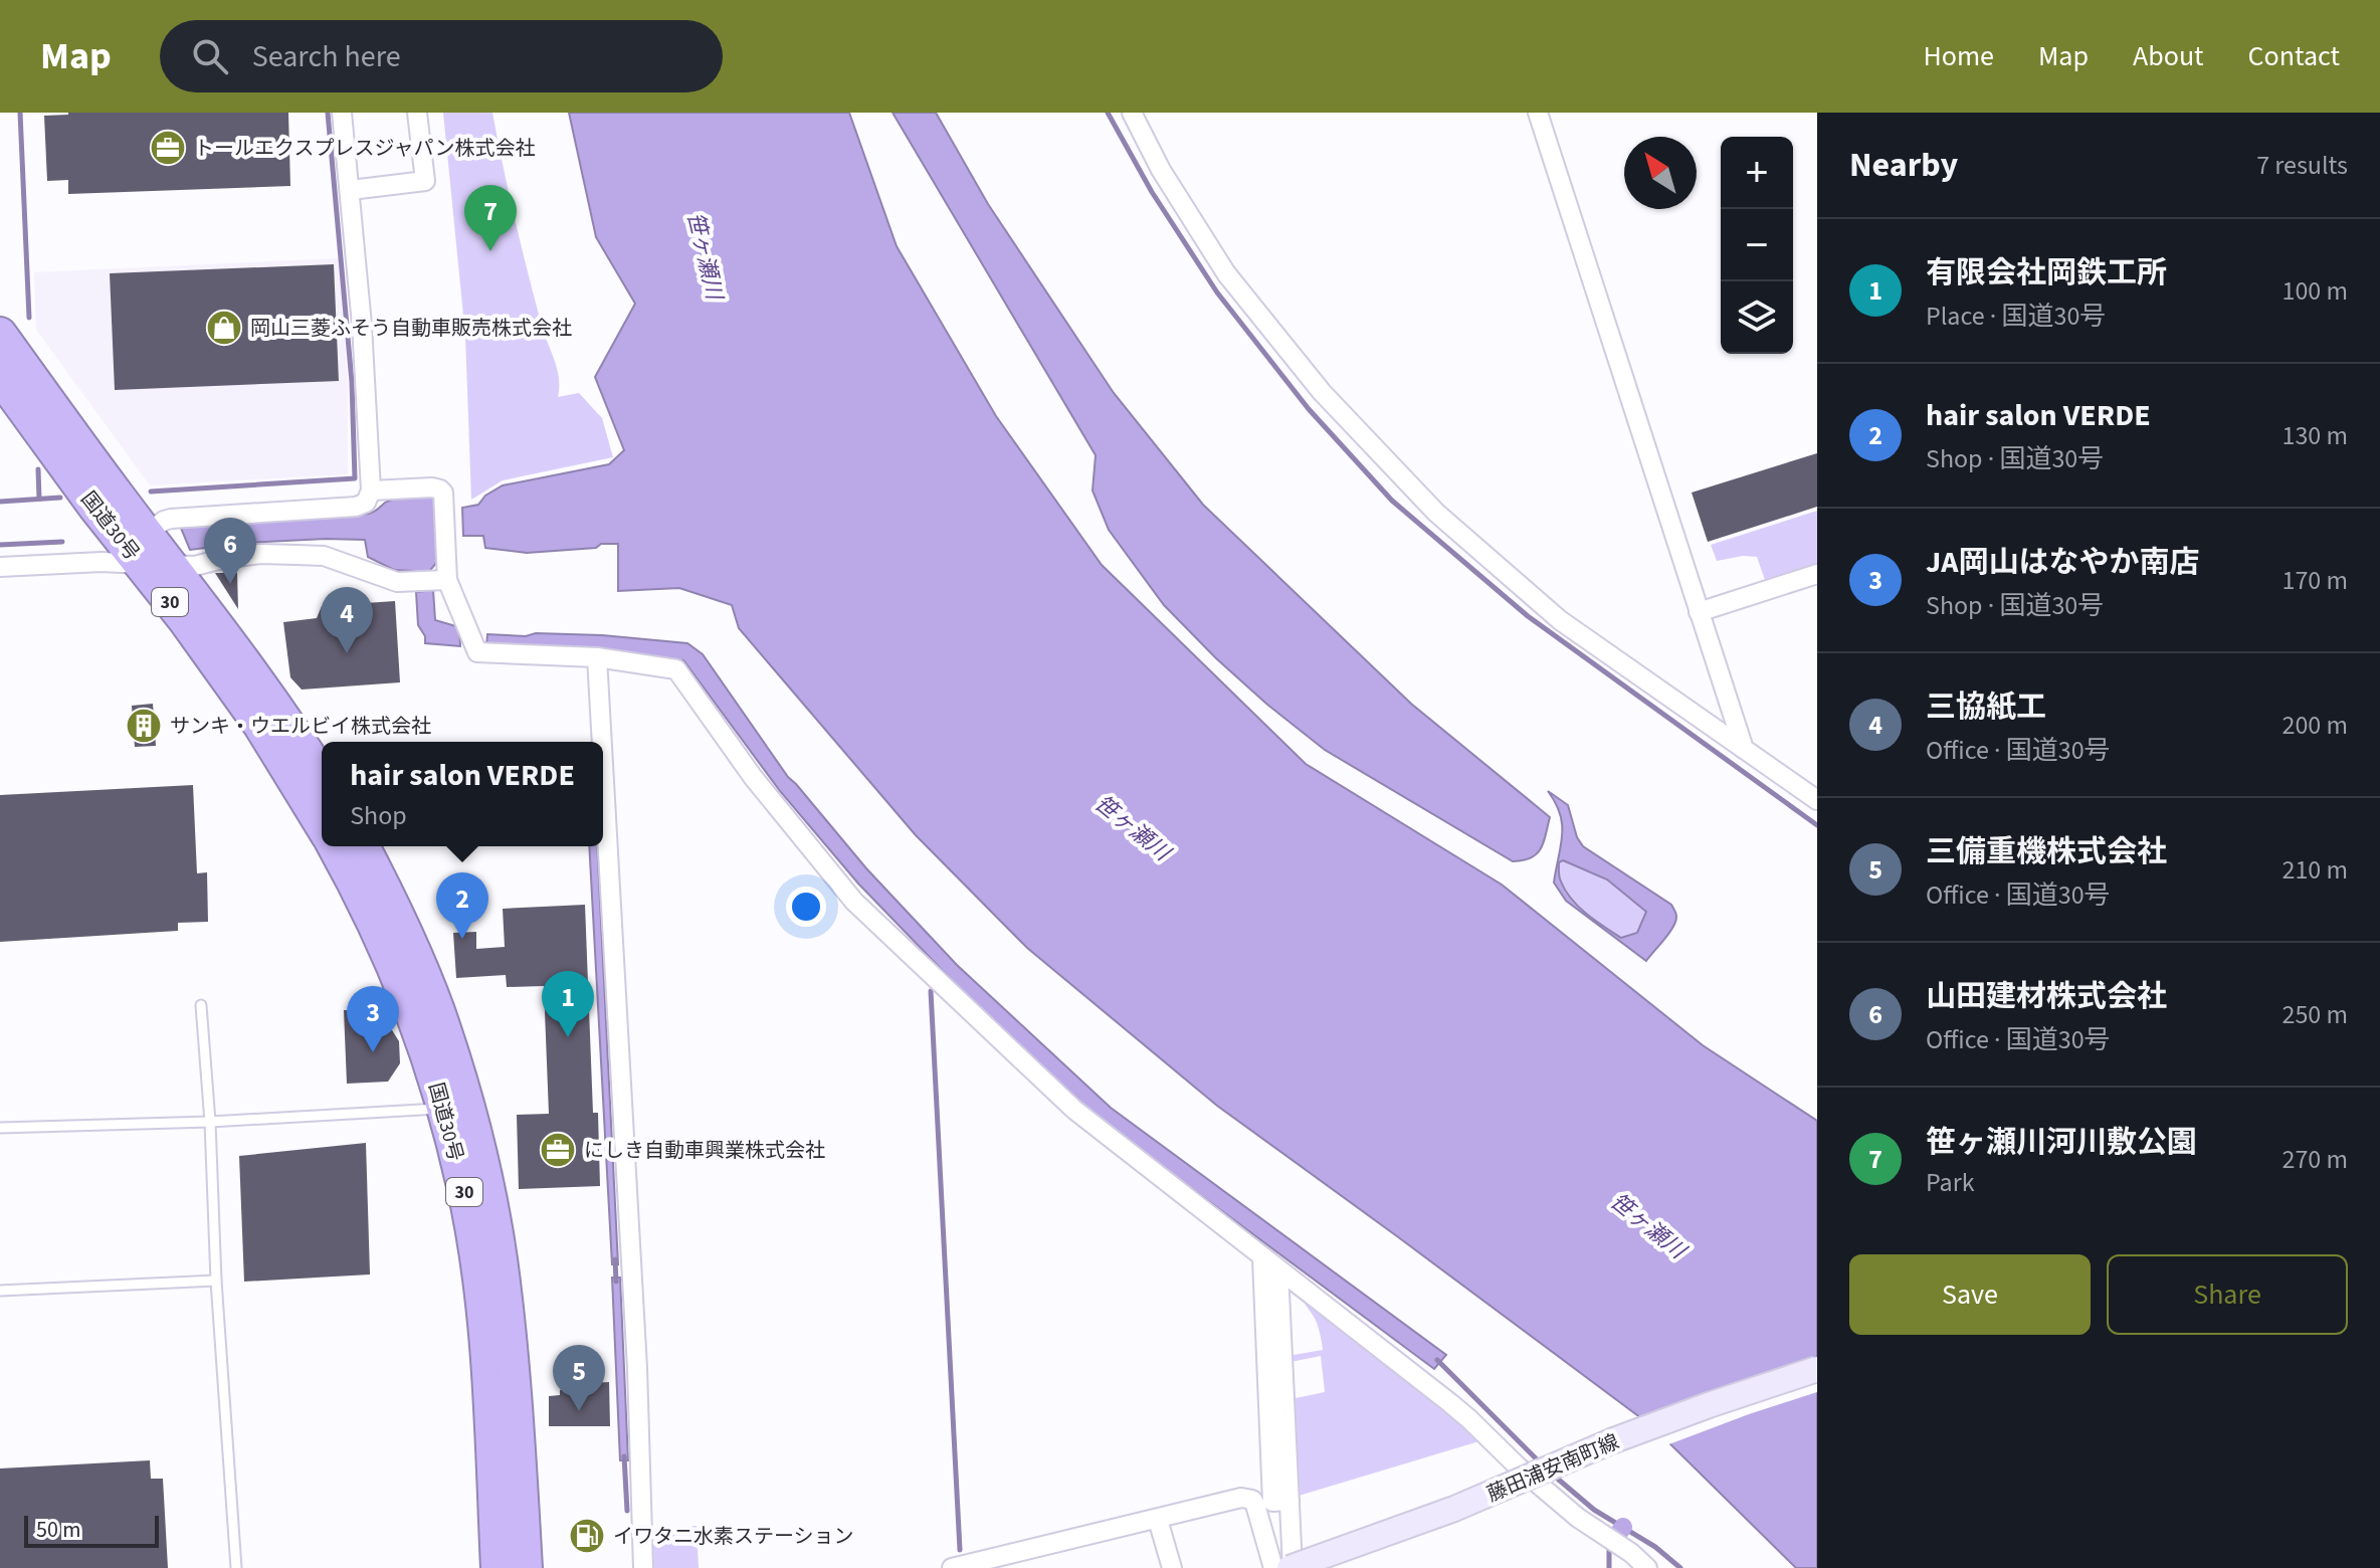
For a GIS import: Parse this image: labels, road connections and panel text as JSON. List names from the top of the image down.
{
  "streets": {
    "highway": ["国道30号", "30"],
    "street": ["藤田浦安南町線"]
  },
  "water": ["笹ヶ瀬川"],
  "places": {
    "office": ["トールエクスプレスジャパン株式会社", "にしき自動車興業株式会社"],
    "shop": ["岡山三菱ふそう自動車販売株式会社"],
    "building": ["サンキ・ウエルビイ株式会社"],
    "fuel station": ["イワタニ水素ステーション"]
  },
  "scale_bar": "50 m",
  "north": "top left",
  "page": {
    "header": "Map",
    "search": "Search here",
    "nav": [
      "Home",
      "Map",
      "About",
      "Contact"
    ],
    "heading": ["Nearby", "7 results"],
    "map_buttons": ["+", "−"],
    "pins": [
      "7",
      "6",
      "4",
      "2",
      "1",
      "3",
      "5"
    ],
    "list": [
      {
        "mark": "1",
        "name": "有限会社岡鉄工所",
        "note": "Place · 国道30号",
        "value": "100 m"
      },
      {
        "mark": "2",
        "name": "hair salon VERDE",
        "note": "Shop · 国道30号",
        "value": "130 m"
      },
      {
        "mark": "3",
        "name": "JA岡山はなやか南店",
        "note": "Shop · 国道30号",
        "value": "170 m"
      },
      {
        "mark": "4",
        "name": "三協紙工",
        "note": "Office · 国道30号",
        "value": "200 m"
      },
      {
        "mark": "5",
        "name": "三備重機株式会社",
        "note": "Office · 国道30号",
        "value": "210 m"
      },
      {
        "mark": "6",
        "name": "山田建材株式会社",
        "note": "Office · 国道30号",
        "value": "250 m"
      },
      {
        "mark": "7",
        "name": "笹ヶ瀬川河川敷公園",
        "note": "Park",
        "value": "270 m"
      }
    ],
    "popup": ["hair salon VERDE", "Shop"],
    "buttons": ["Save", "Share"],
    "scale": "50 m"
  }
}
